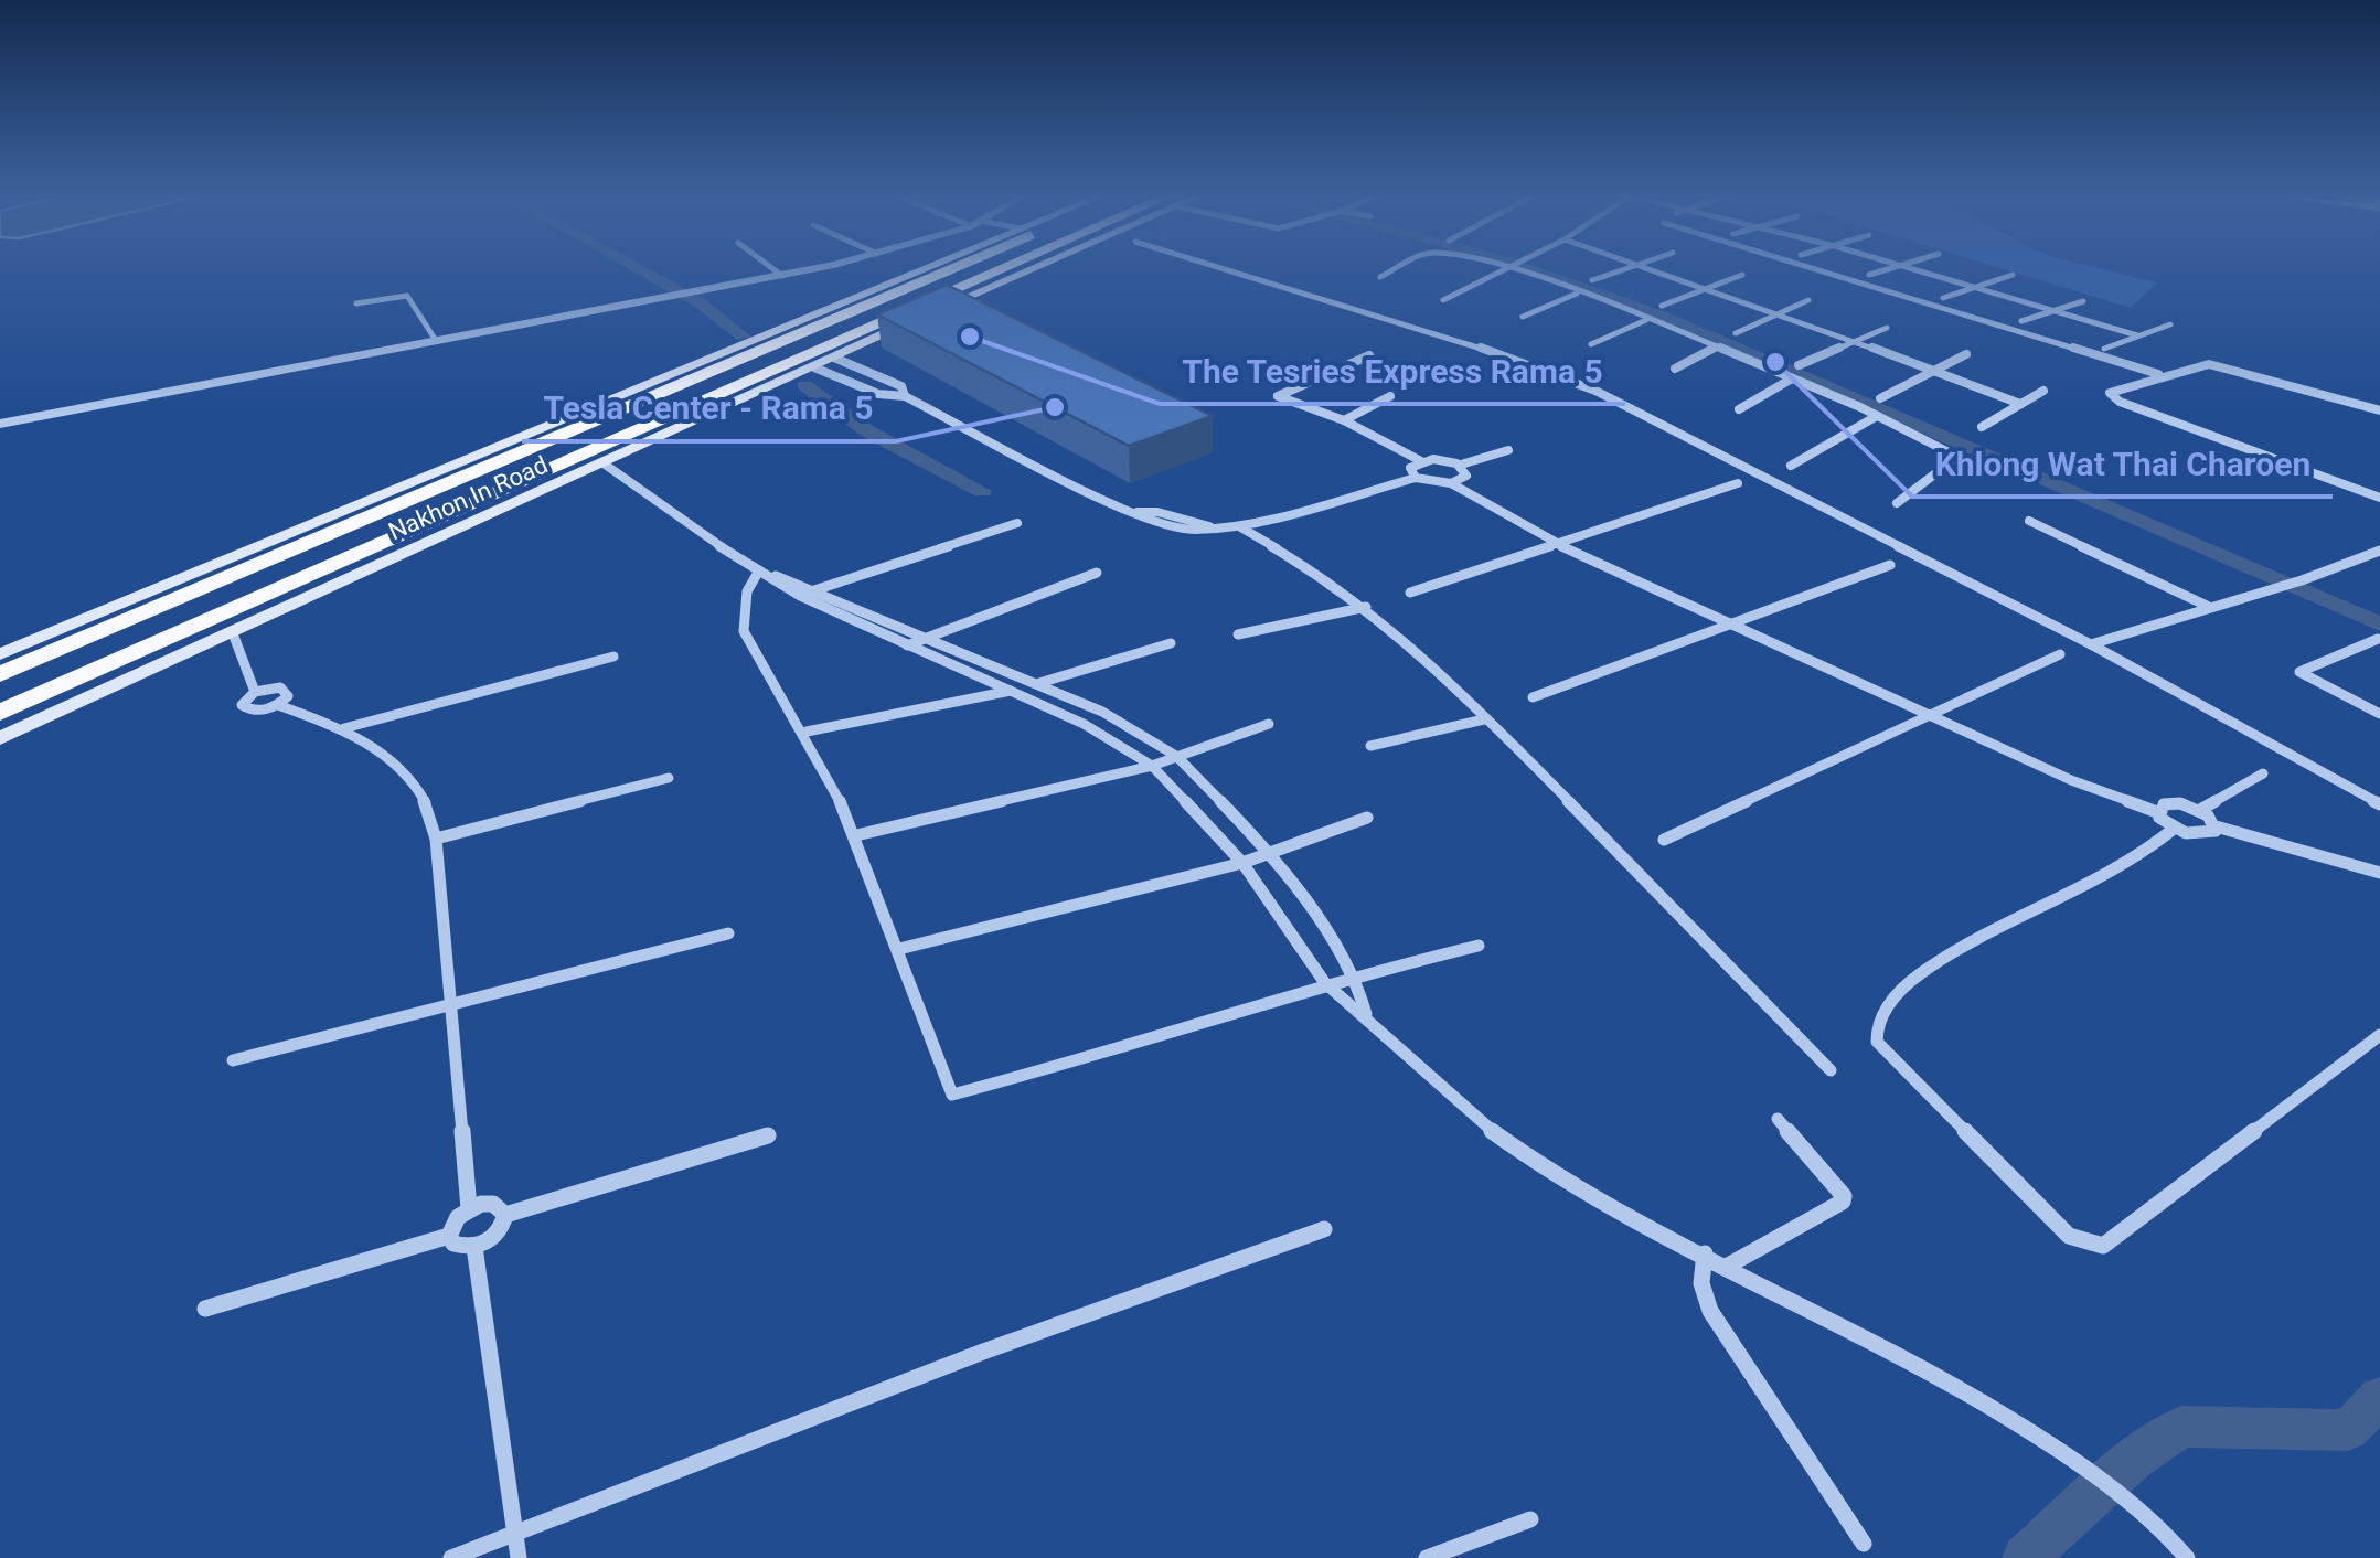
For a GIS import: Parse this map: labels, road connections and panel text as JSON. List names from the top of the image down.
{
  "streets": {
    "main road": ["Nakhon In Road"]
  },
  "places": ["The Tesries Express Rama 5", "Khlong Wat Thai Charoen", "Tesla Center - Rama 5"]
}
